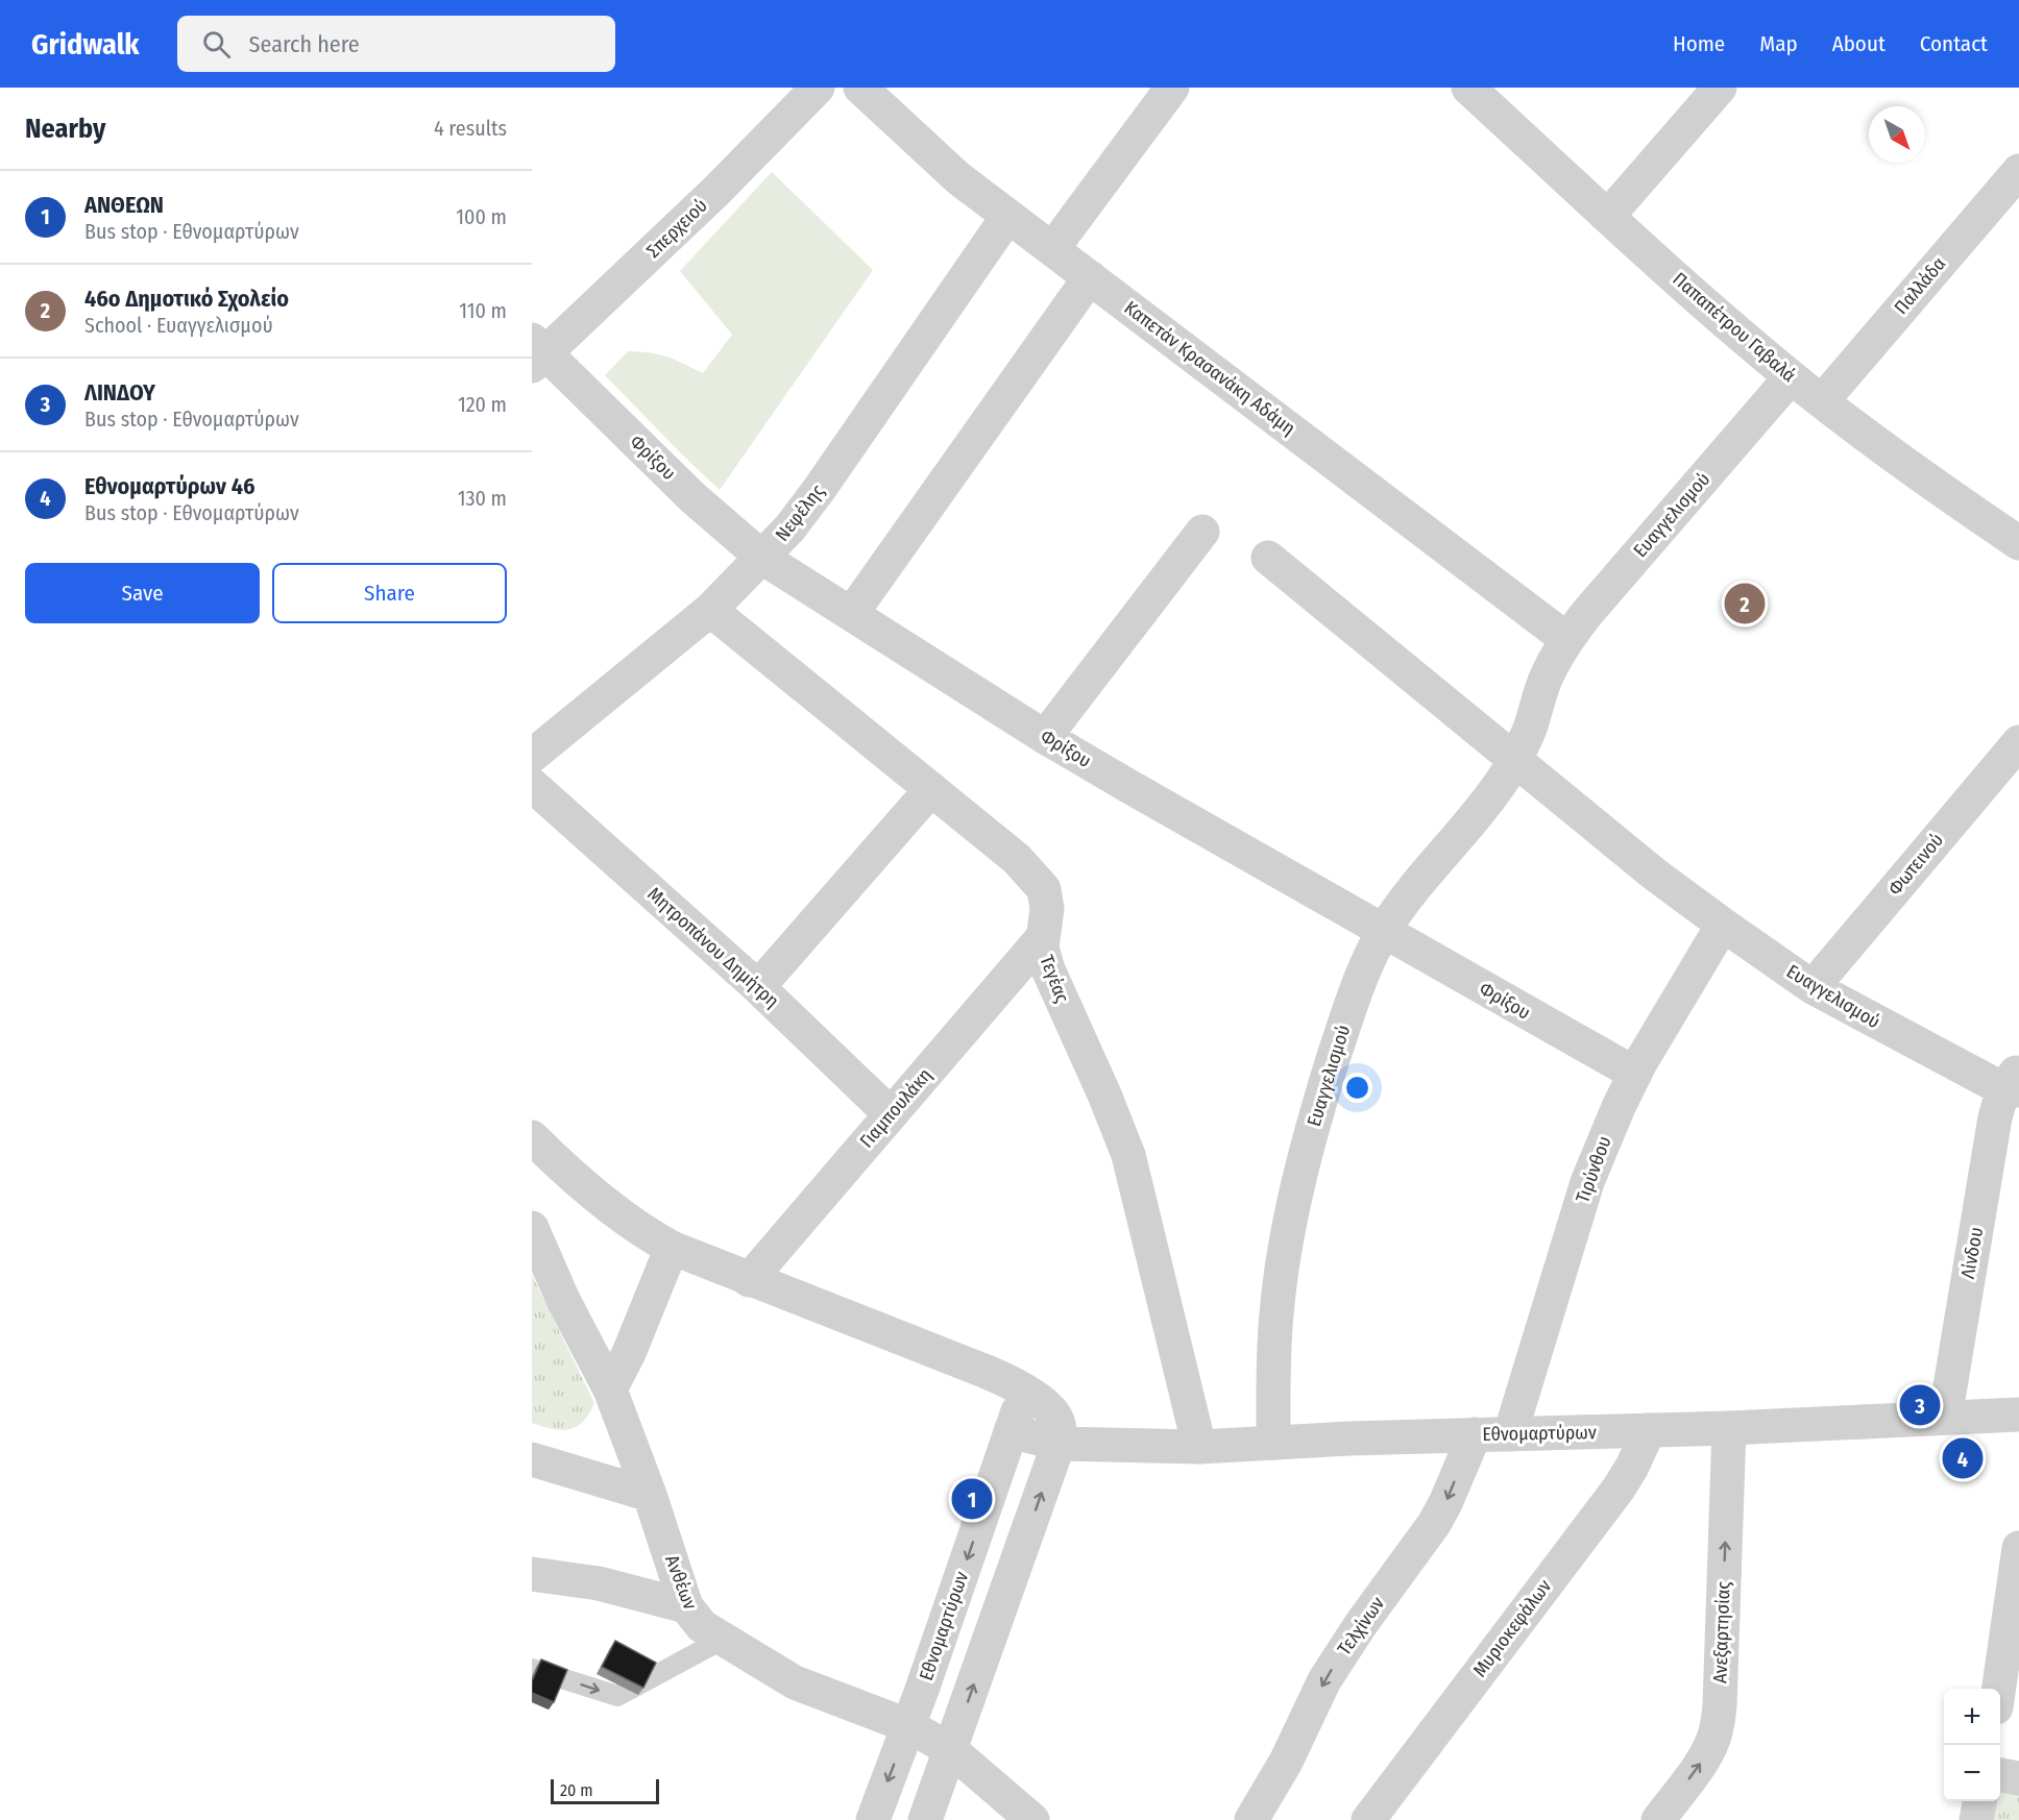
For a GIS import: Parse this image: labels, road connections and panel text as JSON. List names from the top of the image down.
{
  "streets": {
    "street": [
      "Σπερχειού",
      "Παλλάδα",
      "Παπαπέτρου Γαβαλά",
      "Καπετάν Κρασανάκη Αδάμη",
      "Φρίξου",
      "Νεφέλης",
      "Ευαγγελισμού",
      "Φωτεινού",
      "Μητροπάνου Δημήτρη",
      "Τεγέας",
      "Γιαμπουλάκη",
      "Τιρύνθου",
      "Λίνδου",
      "Εθνομαρτύρων",
      "Ανθέων",
      "Τελχίνων",
      "Μυριοκεφάλων",
      "Ανεξαρτησίας"
    ]
  },
  "crossings": [
    ["Σπερχειού", "Φρίξου"],
    ["Παλλάδα", "Παπαπέτρου Γαβαλά"],
    ["Παπαπέτρου Γαβαλά", "Ευαγγελισμού"],
    ["Καπετάν Κρασανάκη Αδάμη", "Νεφέλης"],
    ["Καπετάν Κρασανάκη Αδάμη", "Ευαγγελισμού"],
    ["Φρίξου", "Νεφέλης"],
    ["Φρίξου", "Ευαγγελισμού"],
    ["Φρίξου", "Τιρύνθου"],
    ["Νεφέλης", "Τεγέας"],
    ["Ευαγγελισμού", "Φωτεινού"],
    ["Ευαγγελισμού", "Τιρύνθου"],
    ["Ευαγγελισμού", "Λίνδου"],
    ["Ευαγγελισμού", "Εθνομαρτύρων"],
    ["Μητροπάνου Δημήτρη", "Γιαμπουλάκη"],
    ["Τεγέας", "Γιαμπουλάκη"],
    ["Τεγέας", "Εθνομαρτύρων"],
    ["Τιρύνθου", "Εθνομαρτύρων"],
    ["Λίνδου", "Εθνομαρτύρων"],
    ["Εθνομαρτύρων", "Ανθέων"],
    ["Εθνομαρτύρων", "Τελχίνων"],
    ["Εθνομαρτύρων", "Μυριοκεφάλων"],
    ["Εθνομαρτύρων", "Ανεξαρτησίας"]
  ],
  "one_way": ["Τελχίνων"],
  "scale_bar": "20 m",
  "north": "bottom right",
  "page": {
    "header": "Gridwalk",
    "search": "Search here",
    "nav": [
      "Home",
      "Map",
      "About",
      "Contact"
    ],
    "heading": ["Nearby", "4 results"],
    "list": [
      {
        "mark": "1",
        "name": "ΑΝΘΕΩΝ",
        "note": "Bus stop · Εθνομαρτύρων",
        "value": "100 m"
      },
      {
        "mark": "2",
        "name": "46ο Δημοτικό Σχολείο",
        "note": "School · Ευαγγελισμού",
        "value": "110 m"
      },
      {
        "mark": "3",
        "name": "ΛΙΝΔΟΥ",
        "note": "Bus stop · Εθνομαρτύρων",
        "value": "120 m"
      },
      {
        "mark": "4",
        "name": "Εθνομαρτύρων 46",
        "note": "Bus stop · Εθνομαρτύρων",
        "value": "130 m"
      }
    ],
    "buttons": ["Save", "Share"],
    "pins": [
      "2",
      "3",
      "4",
      "1"
    ],
    "map_buttons": ["+", "−"],
    "scale": "20 m"
  }
}
